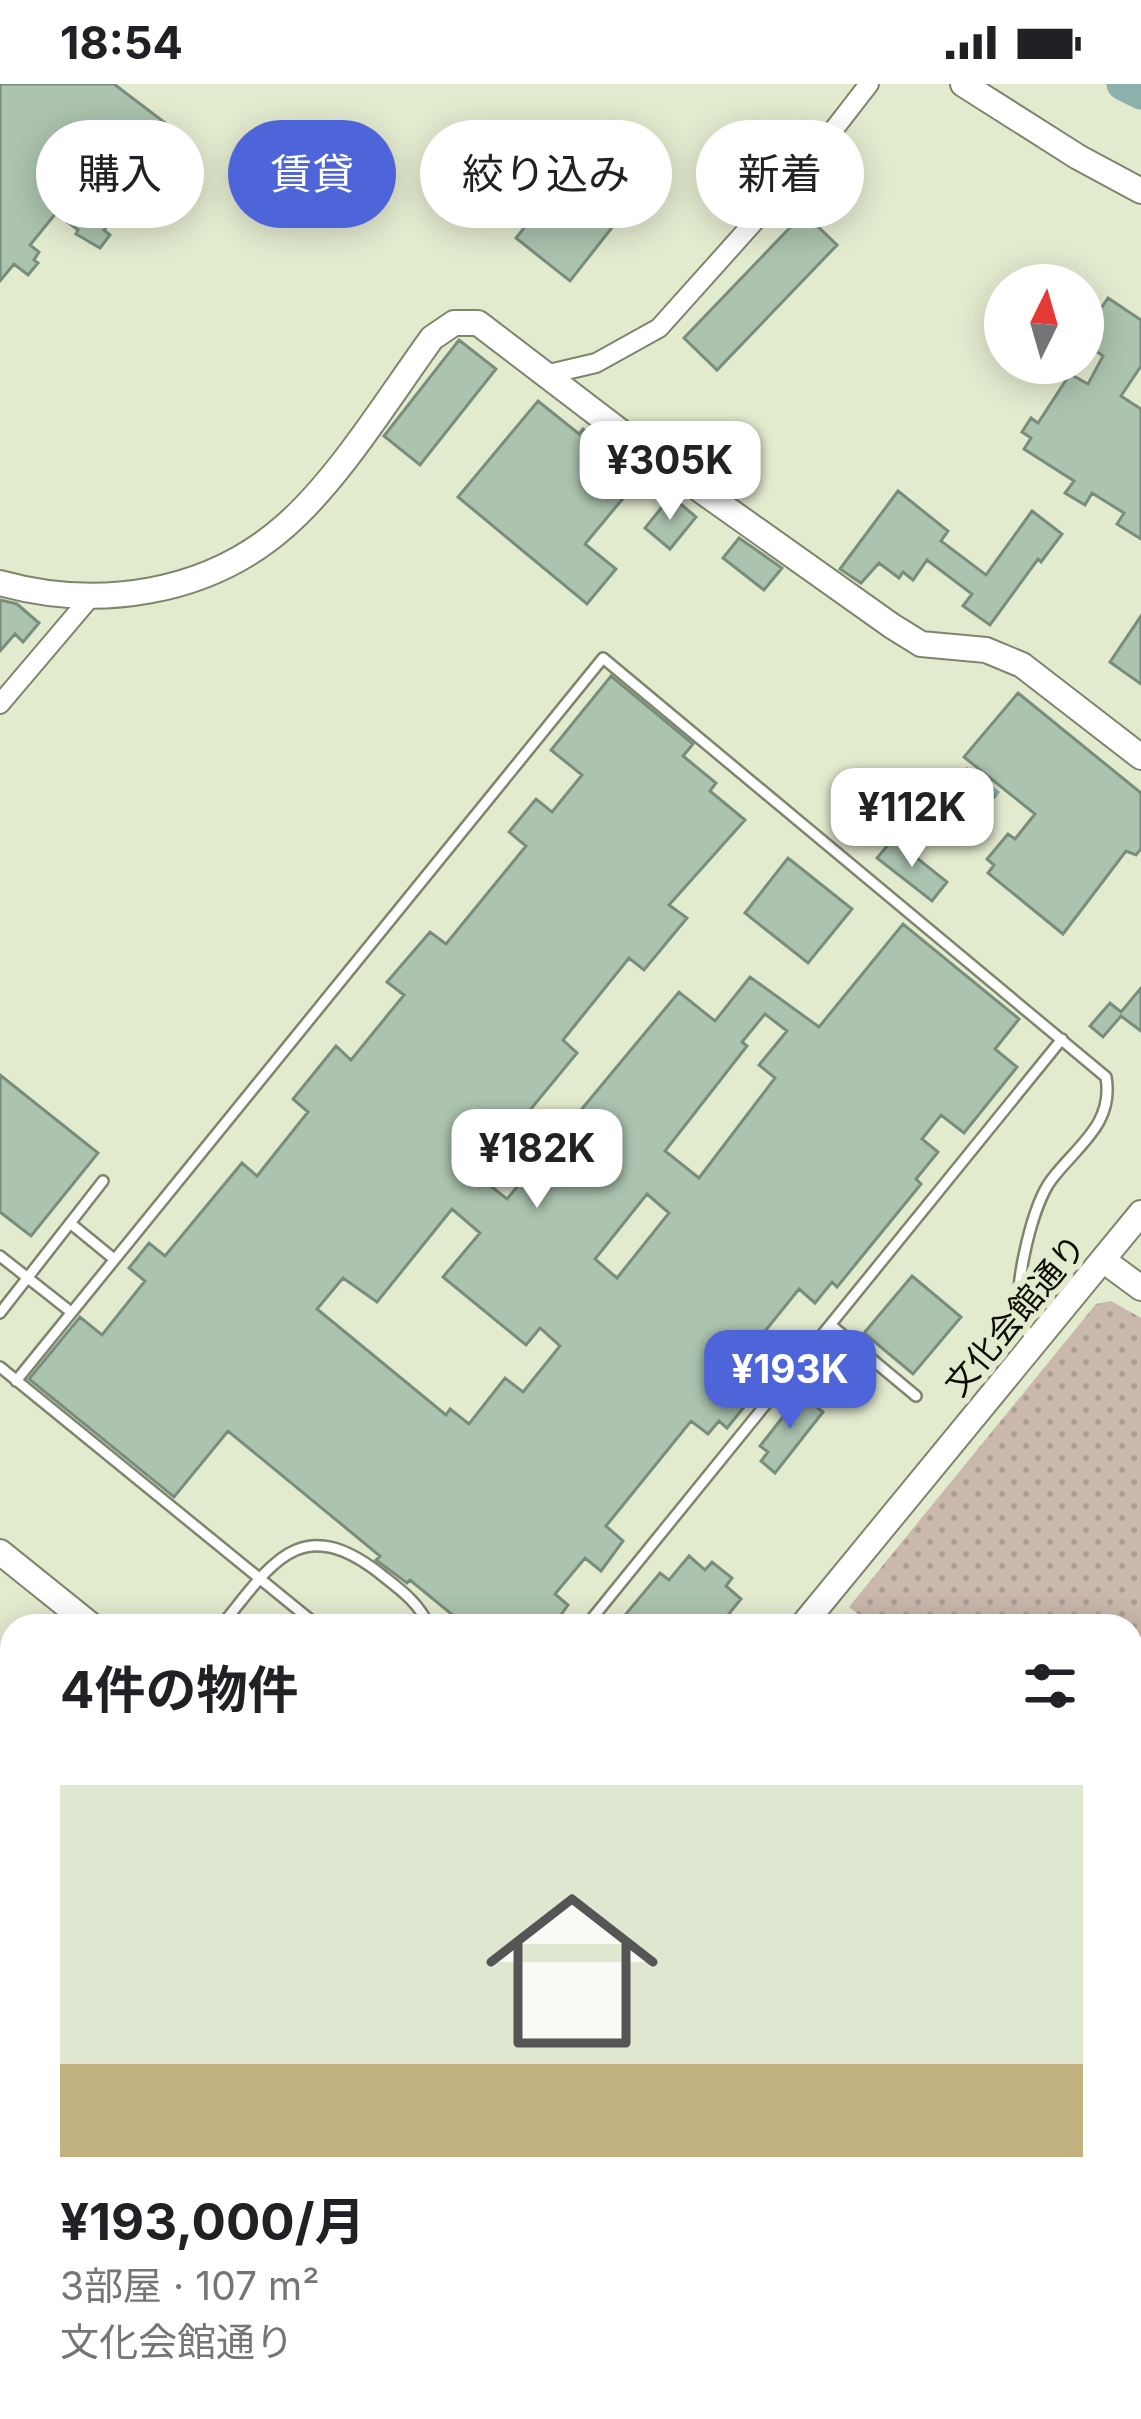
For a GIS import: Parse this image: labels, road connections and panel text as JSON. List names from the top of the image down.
{
  "streets": {
    "street": ["文化会館通り"]
  },
  "north": "top",
  "page": {
    "status": "18:54",
    "chip": [
      "購入",
      "賃貸",
      "絞り込み",
      "新着"
    ],
    "price": [
      "¥305K",
      "¥112K",
      "¥182K",
      "¥193K"
    ],
    "heading": "4件の物件",
    "list": [
      {
        "name": "¥193,000/月",
        "note": "3部屋 · 107 m² · 文化会館通り"
      }
    ]
  }
}
